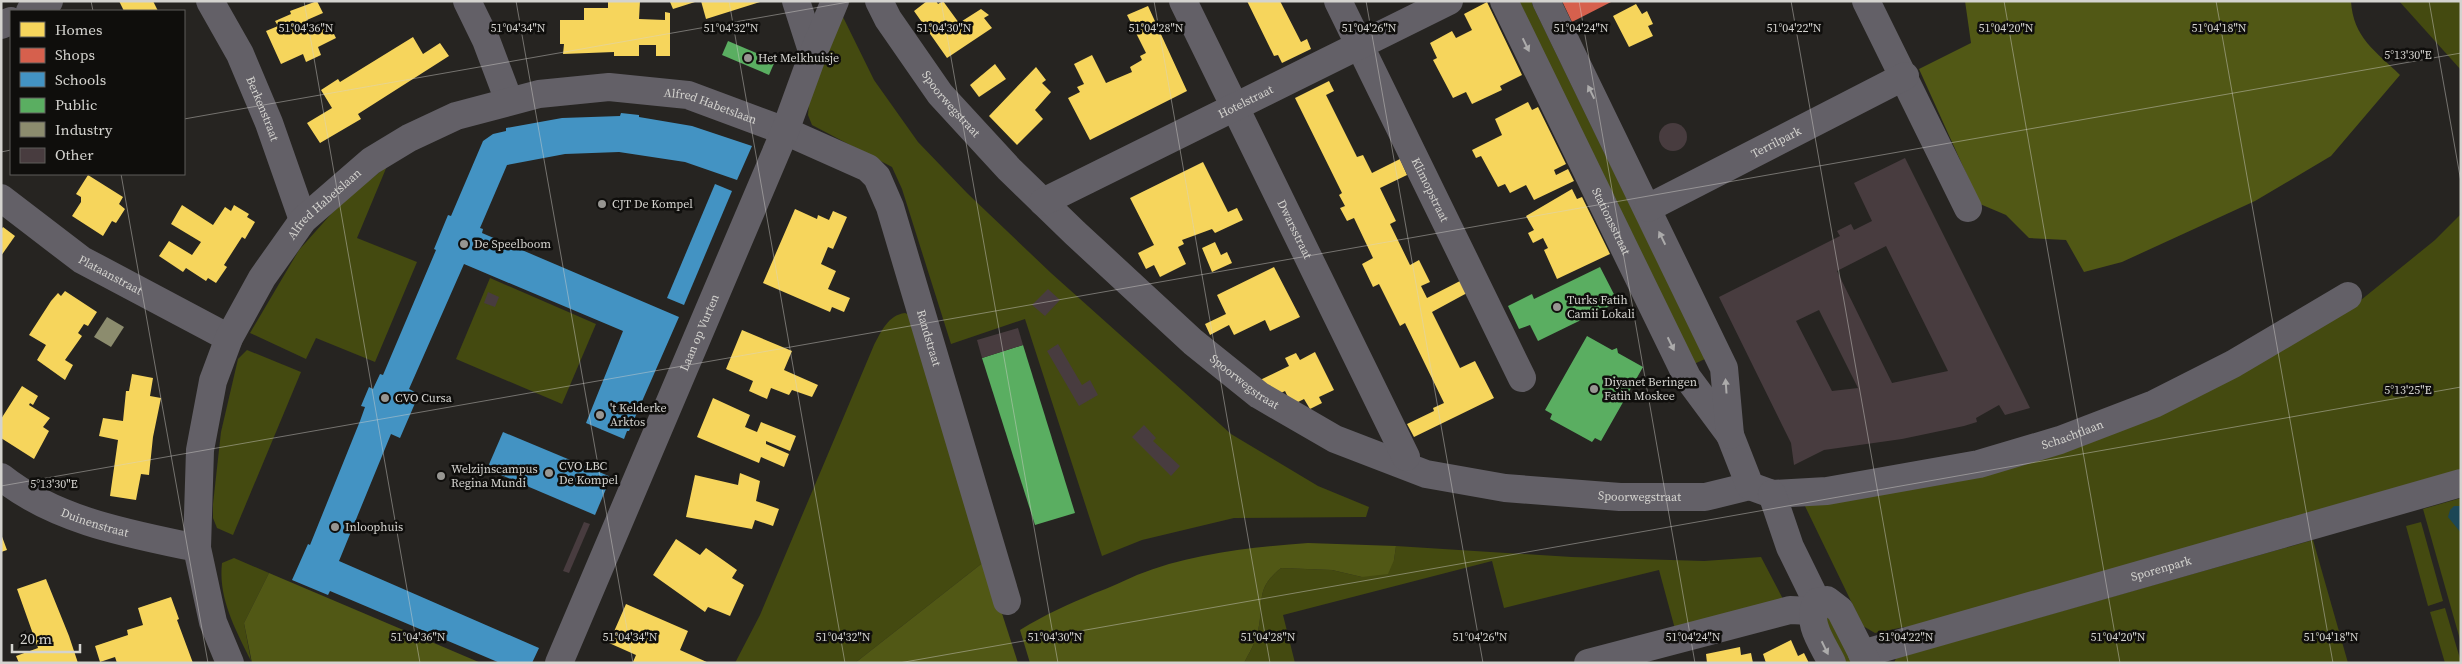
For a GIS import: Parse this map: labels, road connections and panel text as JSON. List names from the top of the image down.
{
  "streets": {
    "street": [
      "Hotelstraat",
      "Spoorwegstraat",
      "Alfred Habetslaan",
      "Berkenstraat",
      "Terrilpark",
      "Klimopstraat",
      "Stationsstraat",
      "Dwarsstraat",
      "Plataanstraat",
      "Laan op Vurten",
      "Randstraat",
      "Schachtlaan",
      "Duinenstraat",
      "Sporenpark"
    ]
  },
  "crossings": [
    ["Hotelstraat", "Spoorwegstraat"],
    ["Hotelstraat", "Klimopstraat"],
    ["Hotelstraat", "Dwarsstraat"],
    ["Spoorwegstraat", "Stationsstraat"],
    ["Spoorwegstraat", "Schachtlaan"],
    ["Alfred Habetslaan", "Berkenstraat"],
    ["Alfred Habetslaan", "Plataanstraat"],
    ["Alfred Habetslaan", "Laan op Vurten"],
    ["Alfred Habetslaan", "Randstraat"],
    ["Alfred Habetslaan", "Duinenstraat"],
    ["Terrilpark", "Stationsstraat"],
    ["Stationsstraat", "Schachtlaan"],
    ["Laan op Vurten", "Randstraat"]
  ],
  "places": [
    "Het Melkhuisje",
    "CJT De Kompel",
    "De Speelboom",
    "Turks Fatih Camii Lokali",
    "Diyanet Beringen Fatih Moskee",
    "CVO Cursa",
    "'t Kelderke Arktos",
    "CVO LBC De Kompel",
    "Welzijnscampus Regina Mundi",
    "Inloophuis"
  ],
  "legend": [
    "Homes",
    "Shops",
    "Schools",
    "Public",
    "Industry",
    "Other"
  ],
  "scale_bar": "20 m",
  "coordinates": [
    "51°04'36\"N",
    "51°04'34\"N",
    "51°04'32\"N",
    "51°04'30\"N",
    "51°04'28\"N",
    "51°04'26\"N",
    "51°04'24\"N",
    "51°04'22\"N",
    "51°04'20\"N",
    "51°04'18\"N",
    "5°13'30\"E",
    "5°13'25\"E"
  ]
}
